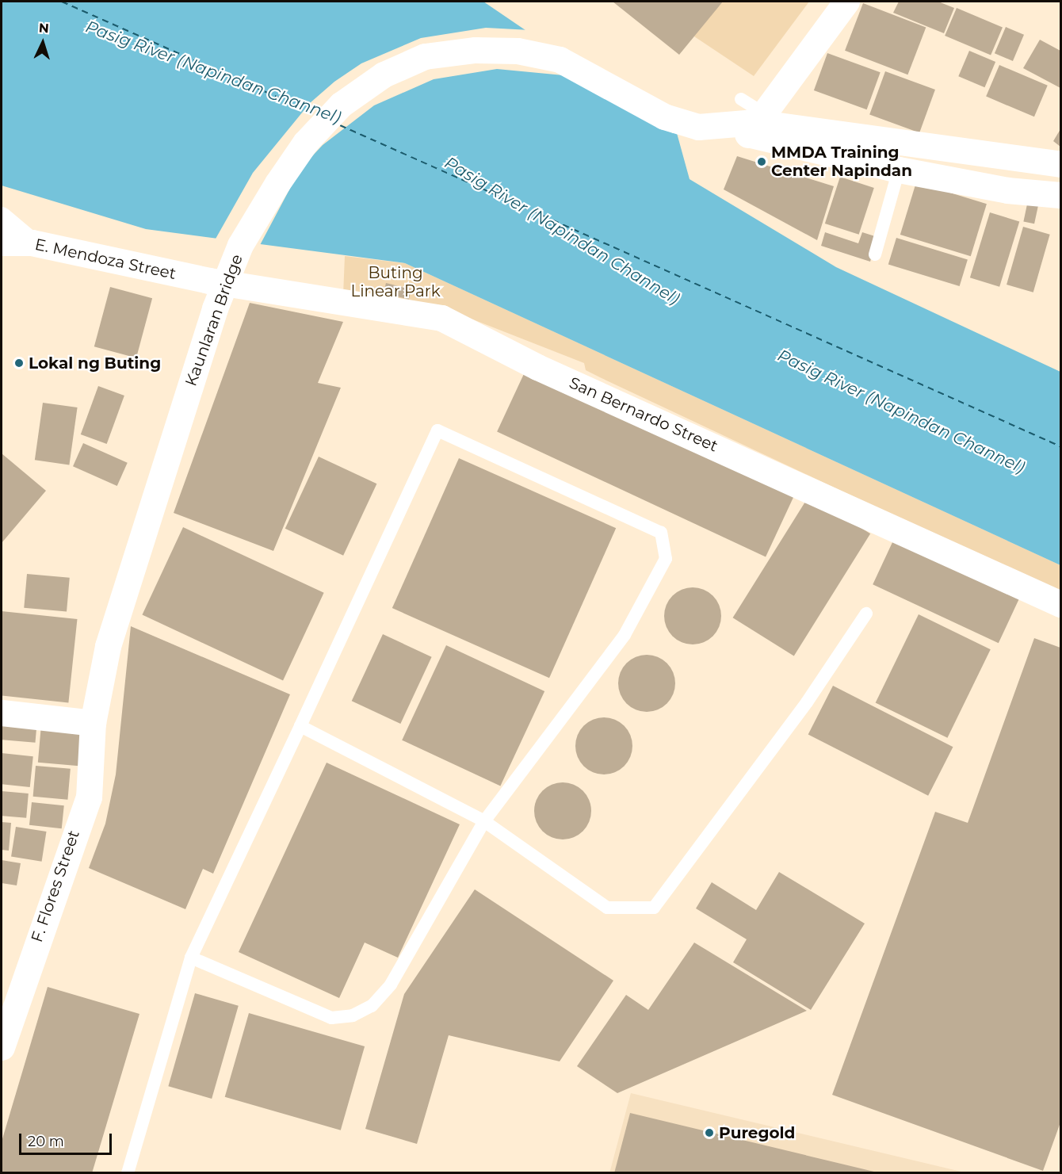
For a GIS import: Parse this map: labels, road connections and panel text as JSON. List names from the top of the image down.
{
  "streets": {
    "street": [
      "E. Mendoza Street",
      "Kaunlaran Bridge",
      "San Bernardo Street",
      "F. Flores Street"
    ]
  },
  "crossings": [
    ["E. Mendoza Street", "San Bernardo Street"],
    ["Kaunlaran Bridge", "F. Flores Street"]
  ],
  "water": ["Pasig River (Napindan Channel)"],
  "parks": ["Buting Linear Park"],
  "places": ["MMDA Training Center Napindan", "Lokal ng Buting", "Puregold"],
  "scale_bar": "20 m",
  "north": "top"
}
